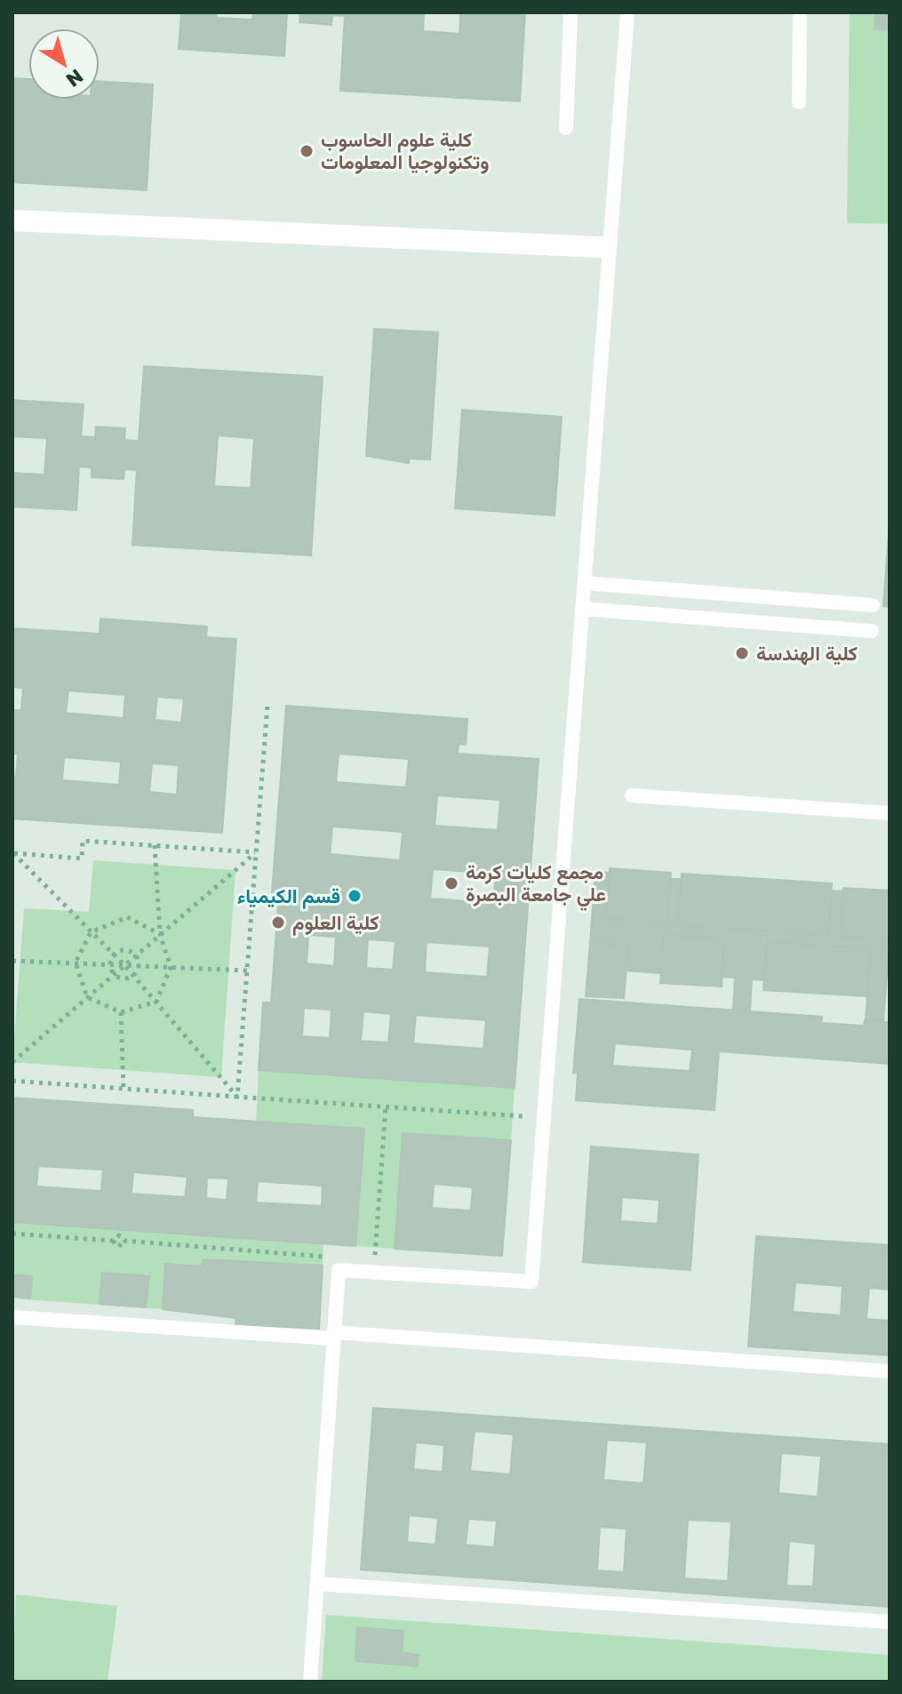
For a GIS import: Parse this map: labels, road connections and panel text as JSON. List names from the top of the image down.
{
  "places": [
    "كلية علوم الحاسوب وتكنولوجيا المعلومات",
    "كلية الهندسة",
    "مجمع كليات كرمة علي جامعة البصرة",
    "قسم الكيمياء",
    "كلية العلوم"
  ],
  "north": "bottom right"
}
